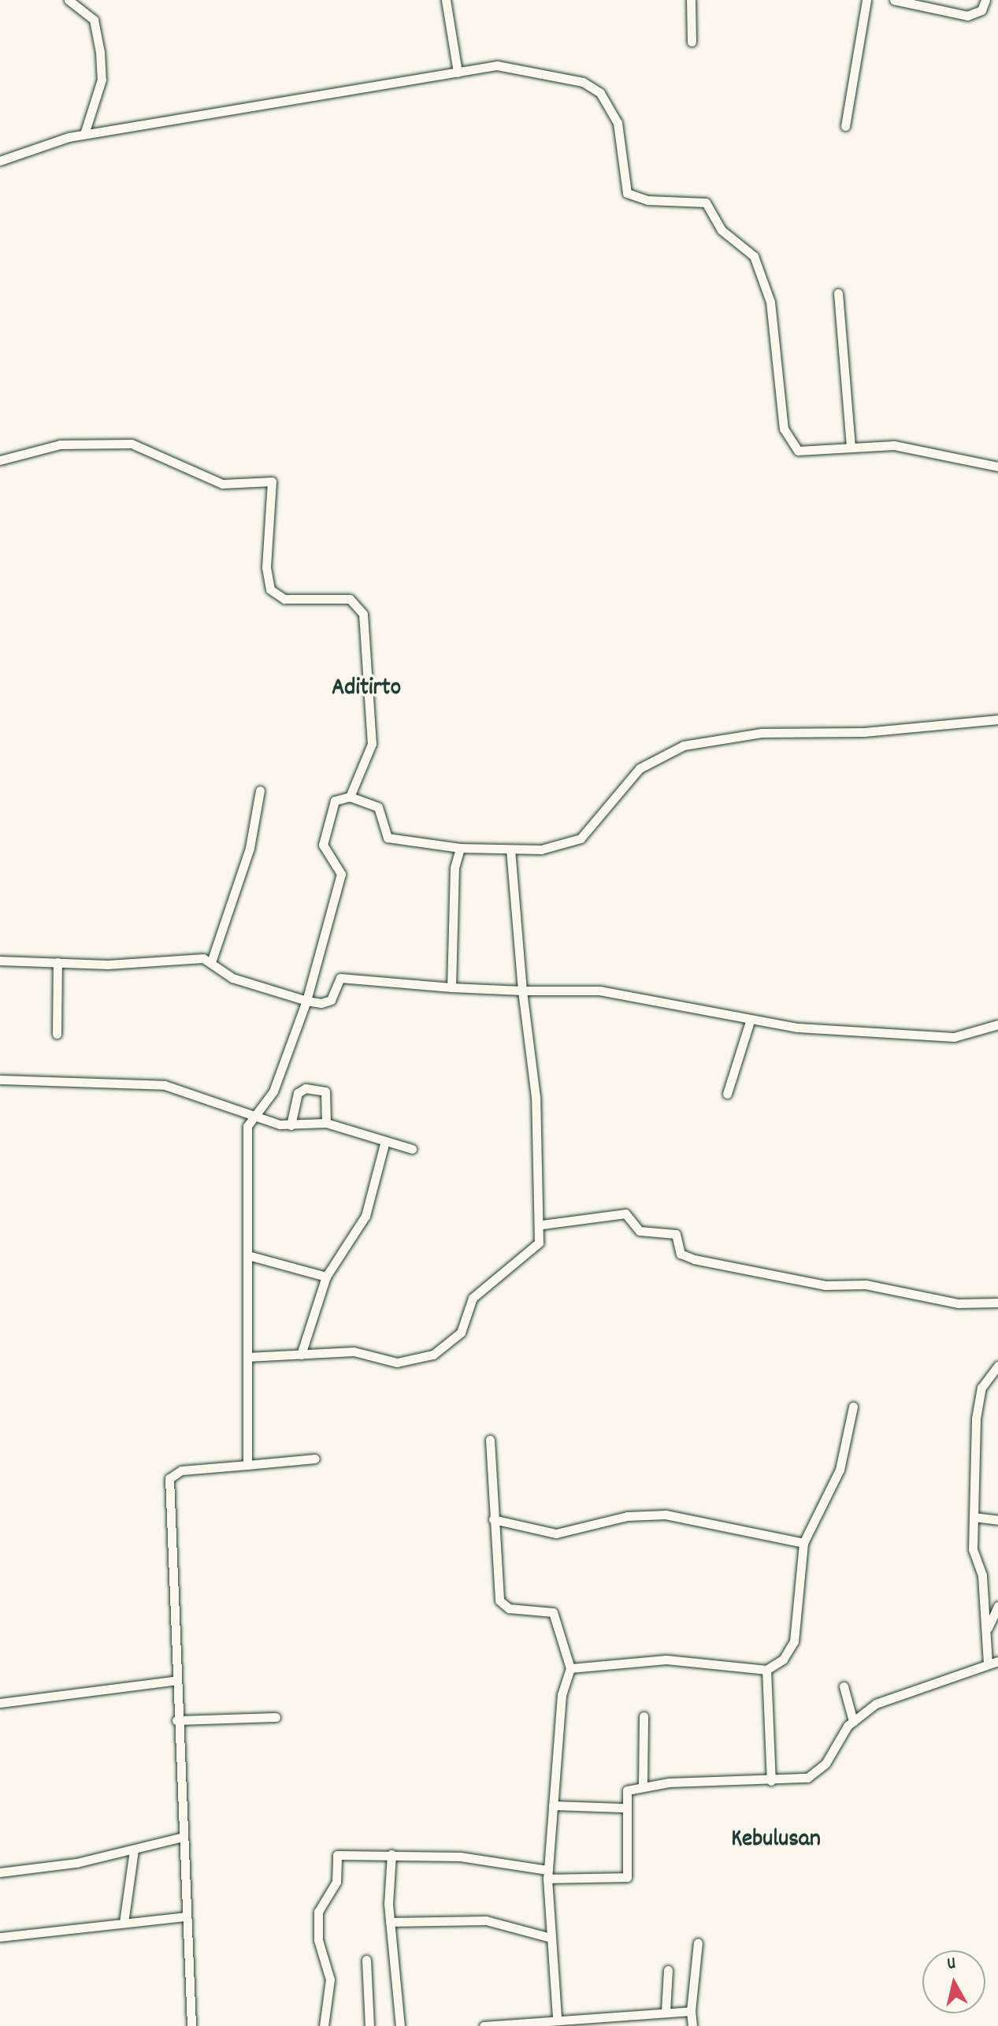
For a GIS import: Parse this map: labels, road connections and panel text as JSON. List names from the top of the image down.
{
  "districts": ["Aditirto", "Kebulusan"],
  "north": "top"
}
